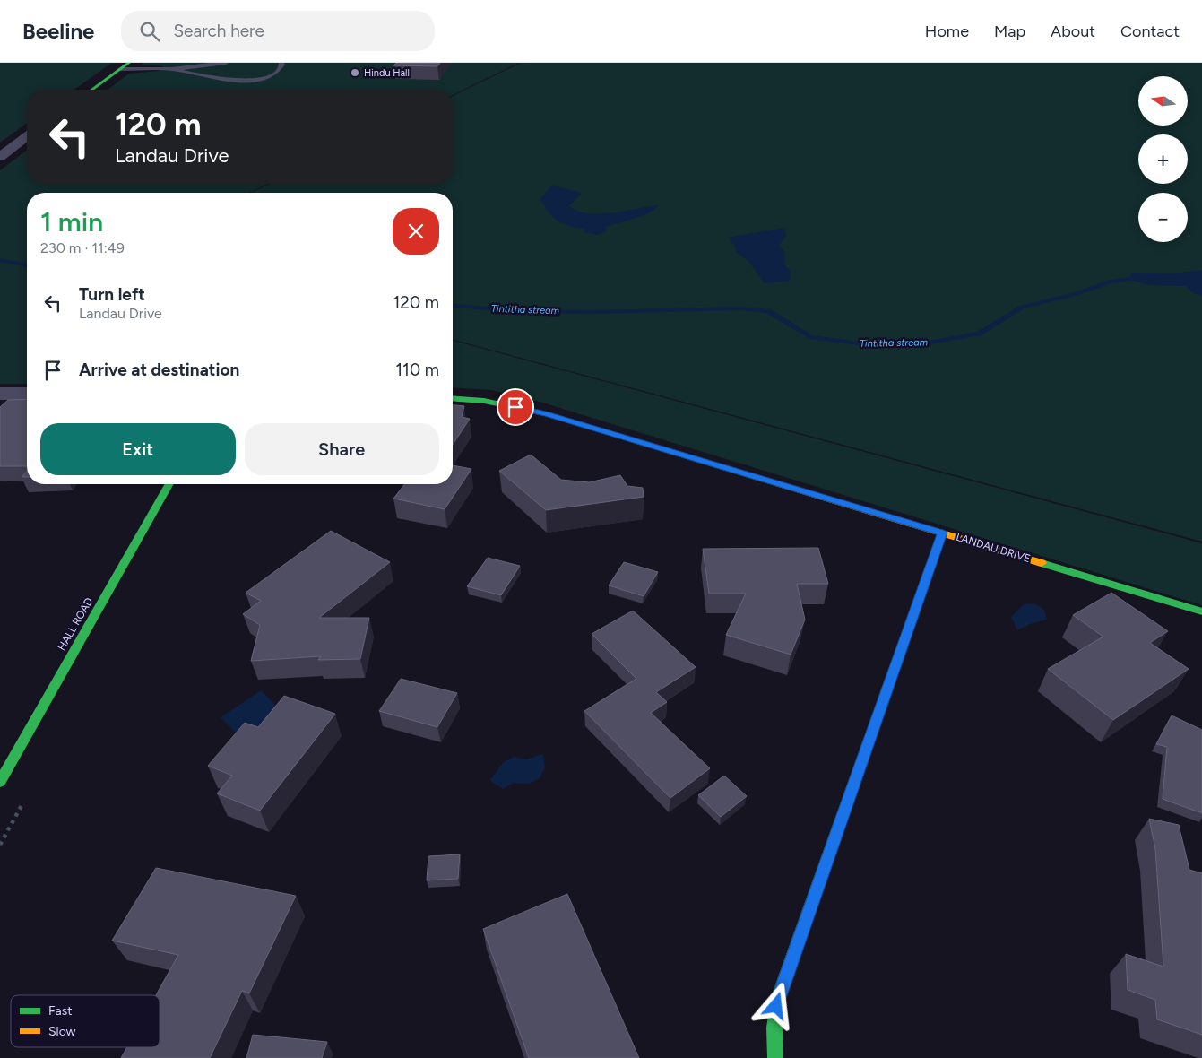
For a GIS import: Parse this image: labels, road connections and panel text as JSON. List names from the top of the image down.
{
  "streets": {
    "street": ["LANDAU DRIVE", "HALL ROAD"]
  },
  "water": ["Tintitha stream"],
  "places": ["Hindu Hall"],
  "legend": ["Fast", "Slow"],
  "north": "left",
  "page": {
    "header": "Beeline",
    "search": "Search here",
    "nav": [
      "Home",
      "Map",
      "About",
      "Contact"
    ],
    "map_buttons": ["+", "−"],
    "turn": ["120 m", "Landau Drive"],
    "heading": ["1 min", "230 m · 11:49"],
    "list": [
      {
        "name": "Turn left",
        "note": "Landau Drive",
        "value": "120 m"
      },
      {
        "name": "Arrive at destination",
        "value": "110 m"
      }
    ],
    "buttons": ["Exit", "Share"]
  }
}
